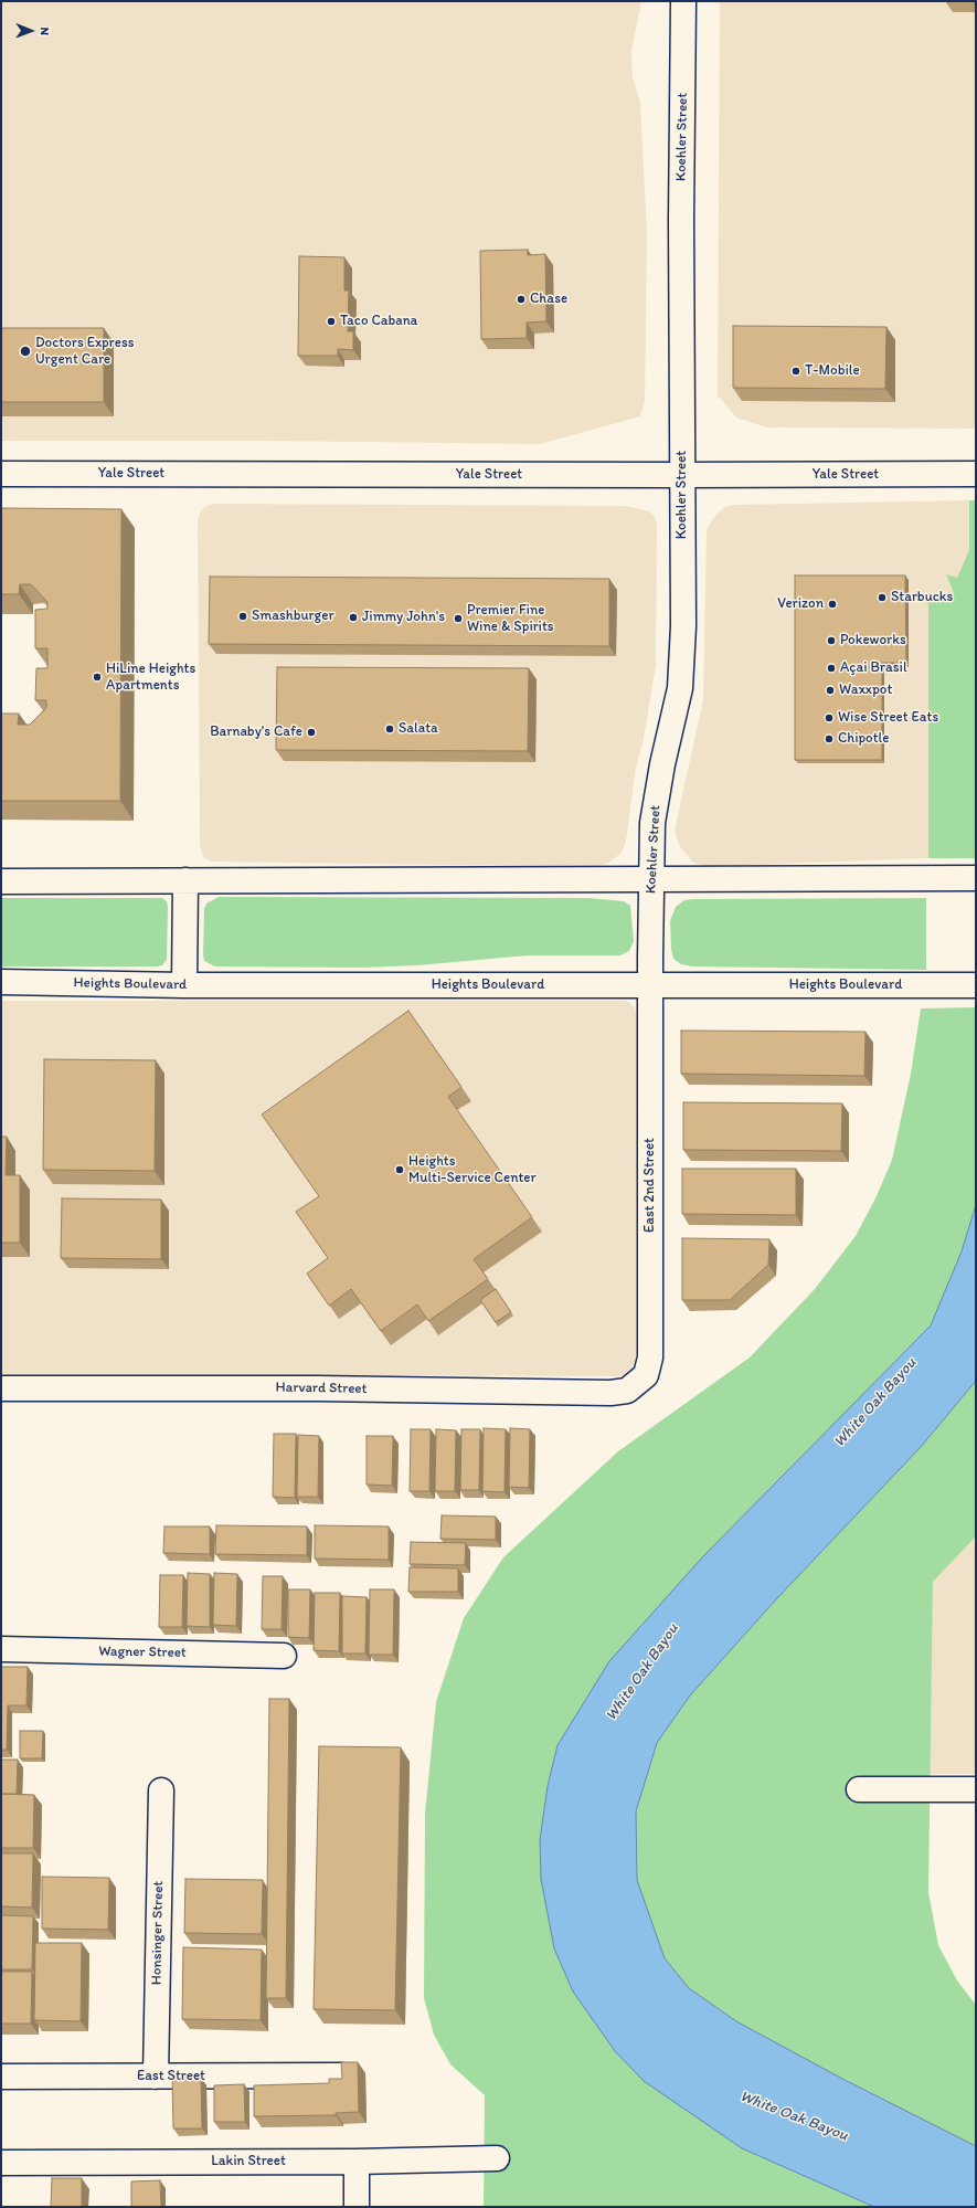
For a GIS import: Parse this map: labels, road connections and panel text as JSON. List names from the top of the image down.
{
  "streets": {
    "street": [
      "Koehler Street",
      "Yale Street",
      "Heights Boulevard",
      "East 2nd Street",
      "Harvard Street",
      "Wagner Street",
      "Honsinger Street",
      "East Street",
      "Lakin Street"
    ]
  },
  "crossings": [
    ["Koehler Street", "Yale Street"],
    ["Koehler Street", "Heights Boulevard"],
    ["Koehler Street", "East 2nd Street"],
    ["Heights Boulevard", "East 2nd Street"],
    ["East 2nd Street", "Harvard Street"],
    ["Honsinger Street", "East Street"]
  ],
  "water": ["White Oak Bayou"],
  "places": [
    "Chase",
    "Taco Cabana",
    "Doctors Express Urgent Care",
    "T-Mobile",
    "Starbucks",
    "Verizon",
    "Smashburger",
    "Jimmy John's",
    "Premier Fine Wine & Spirits",
    "Pokeworks",
    "Açai Brasil",
    "HiLine Heights Apartments",
    "Waxxpot",
    "Wise Street Eats",
    "Salata",
    "Barnaby's Cafe",
    "Chipotle",
    "Heights Multi-Service Center"
  ],
  "north": "right"
}
